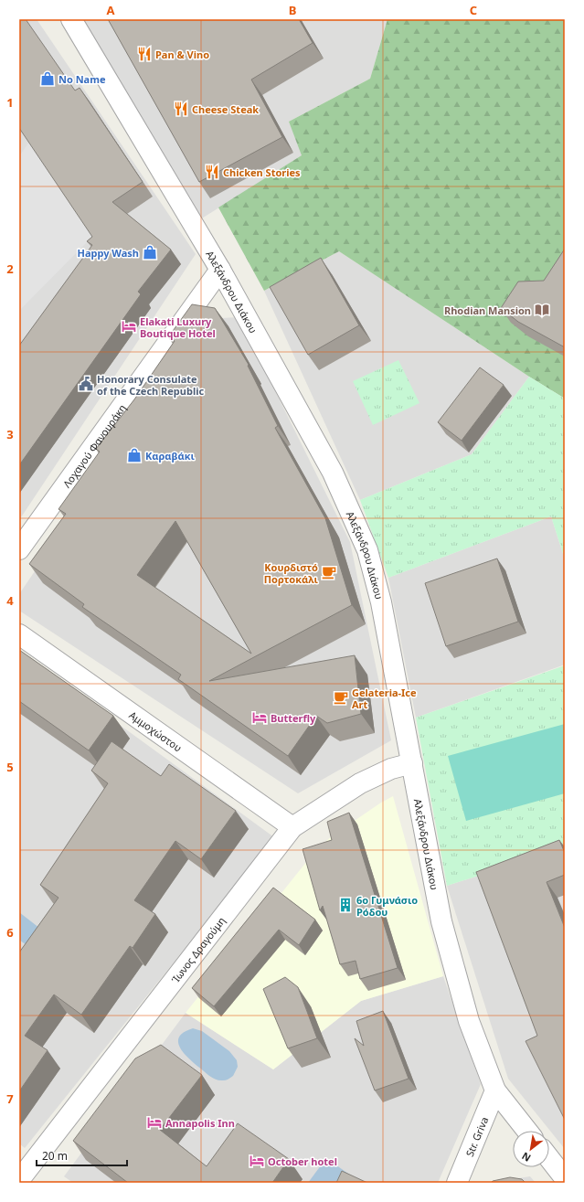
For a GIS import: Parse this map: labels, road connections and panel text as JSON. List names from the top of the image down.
{
  "streets": {
    "street": [
      "Αλεξάνδρου Διάκου",
      "Λοχαγού Φανουράκη",
      "Αμμοχώστου",
      "Ίωνος Δραγούμη",
      "Str. Griva"
    ]
  },
  "crossings": [
    ["Αλεξάνδρου Διάκου", "Λοχαγού Φανουράκη"],
    ["Αλεξάνδρου Διάκου", "Ίωνος Δραγούμη"],
    ["Αλεξάνδρου Διάκου", "Str. Griva"],
    ["Αμμοχώστου", "Ίωνος Δραγούμη"]
  ],
  "places": {
    "restaurant": ["Pan & Vino", "Cheese Steak", "Chicken Stories"],
    "shop": ["No Name", "Happy Wash", "Καραβάκι"],
    "library": ["Rhodian Mansion"],
    "hotel": [
      "Elakati Luxury Boutique Hotel",
      "Butterfly",
      "Annapolis Inn",
      "October hotel"
    ],
    "public building": ["Honorary Consulate of the Czech Republic"],
    "cafe": ["Κουρδιστό Πορτοκάλι", "Gelateria-Ice Art"],
    "building": ["6ο Γυμνάσιο Ρόδου"]
  },
  "scale_bar": "20 m",
  "north": "bottom left",
  "grid": {
    "columns": ["A", "B", "C"],
    "rows": [
      "1",
      "2",
      "3",
      "4",
      "5",
      "6",
      "7"
    ]
  }
}
